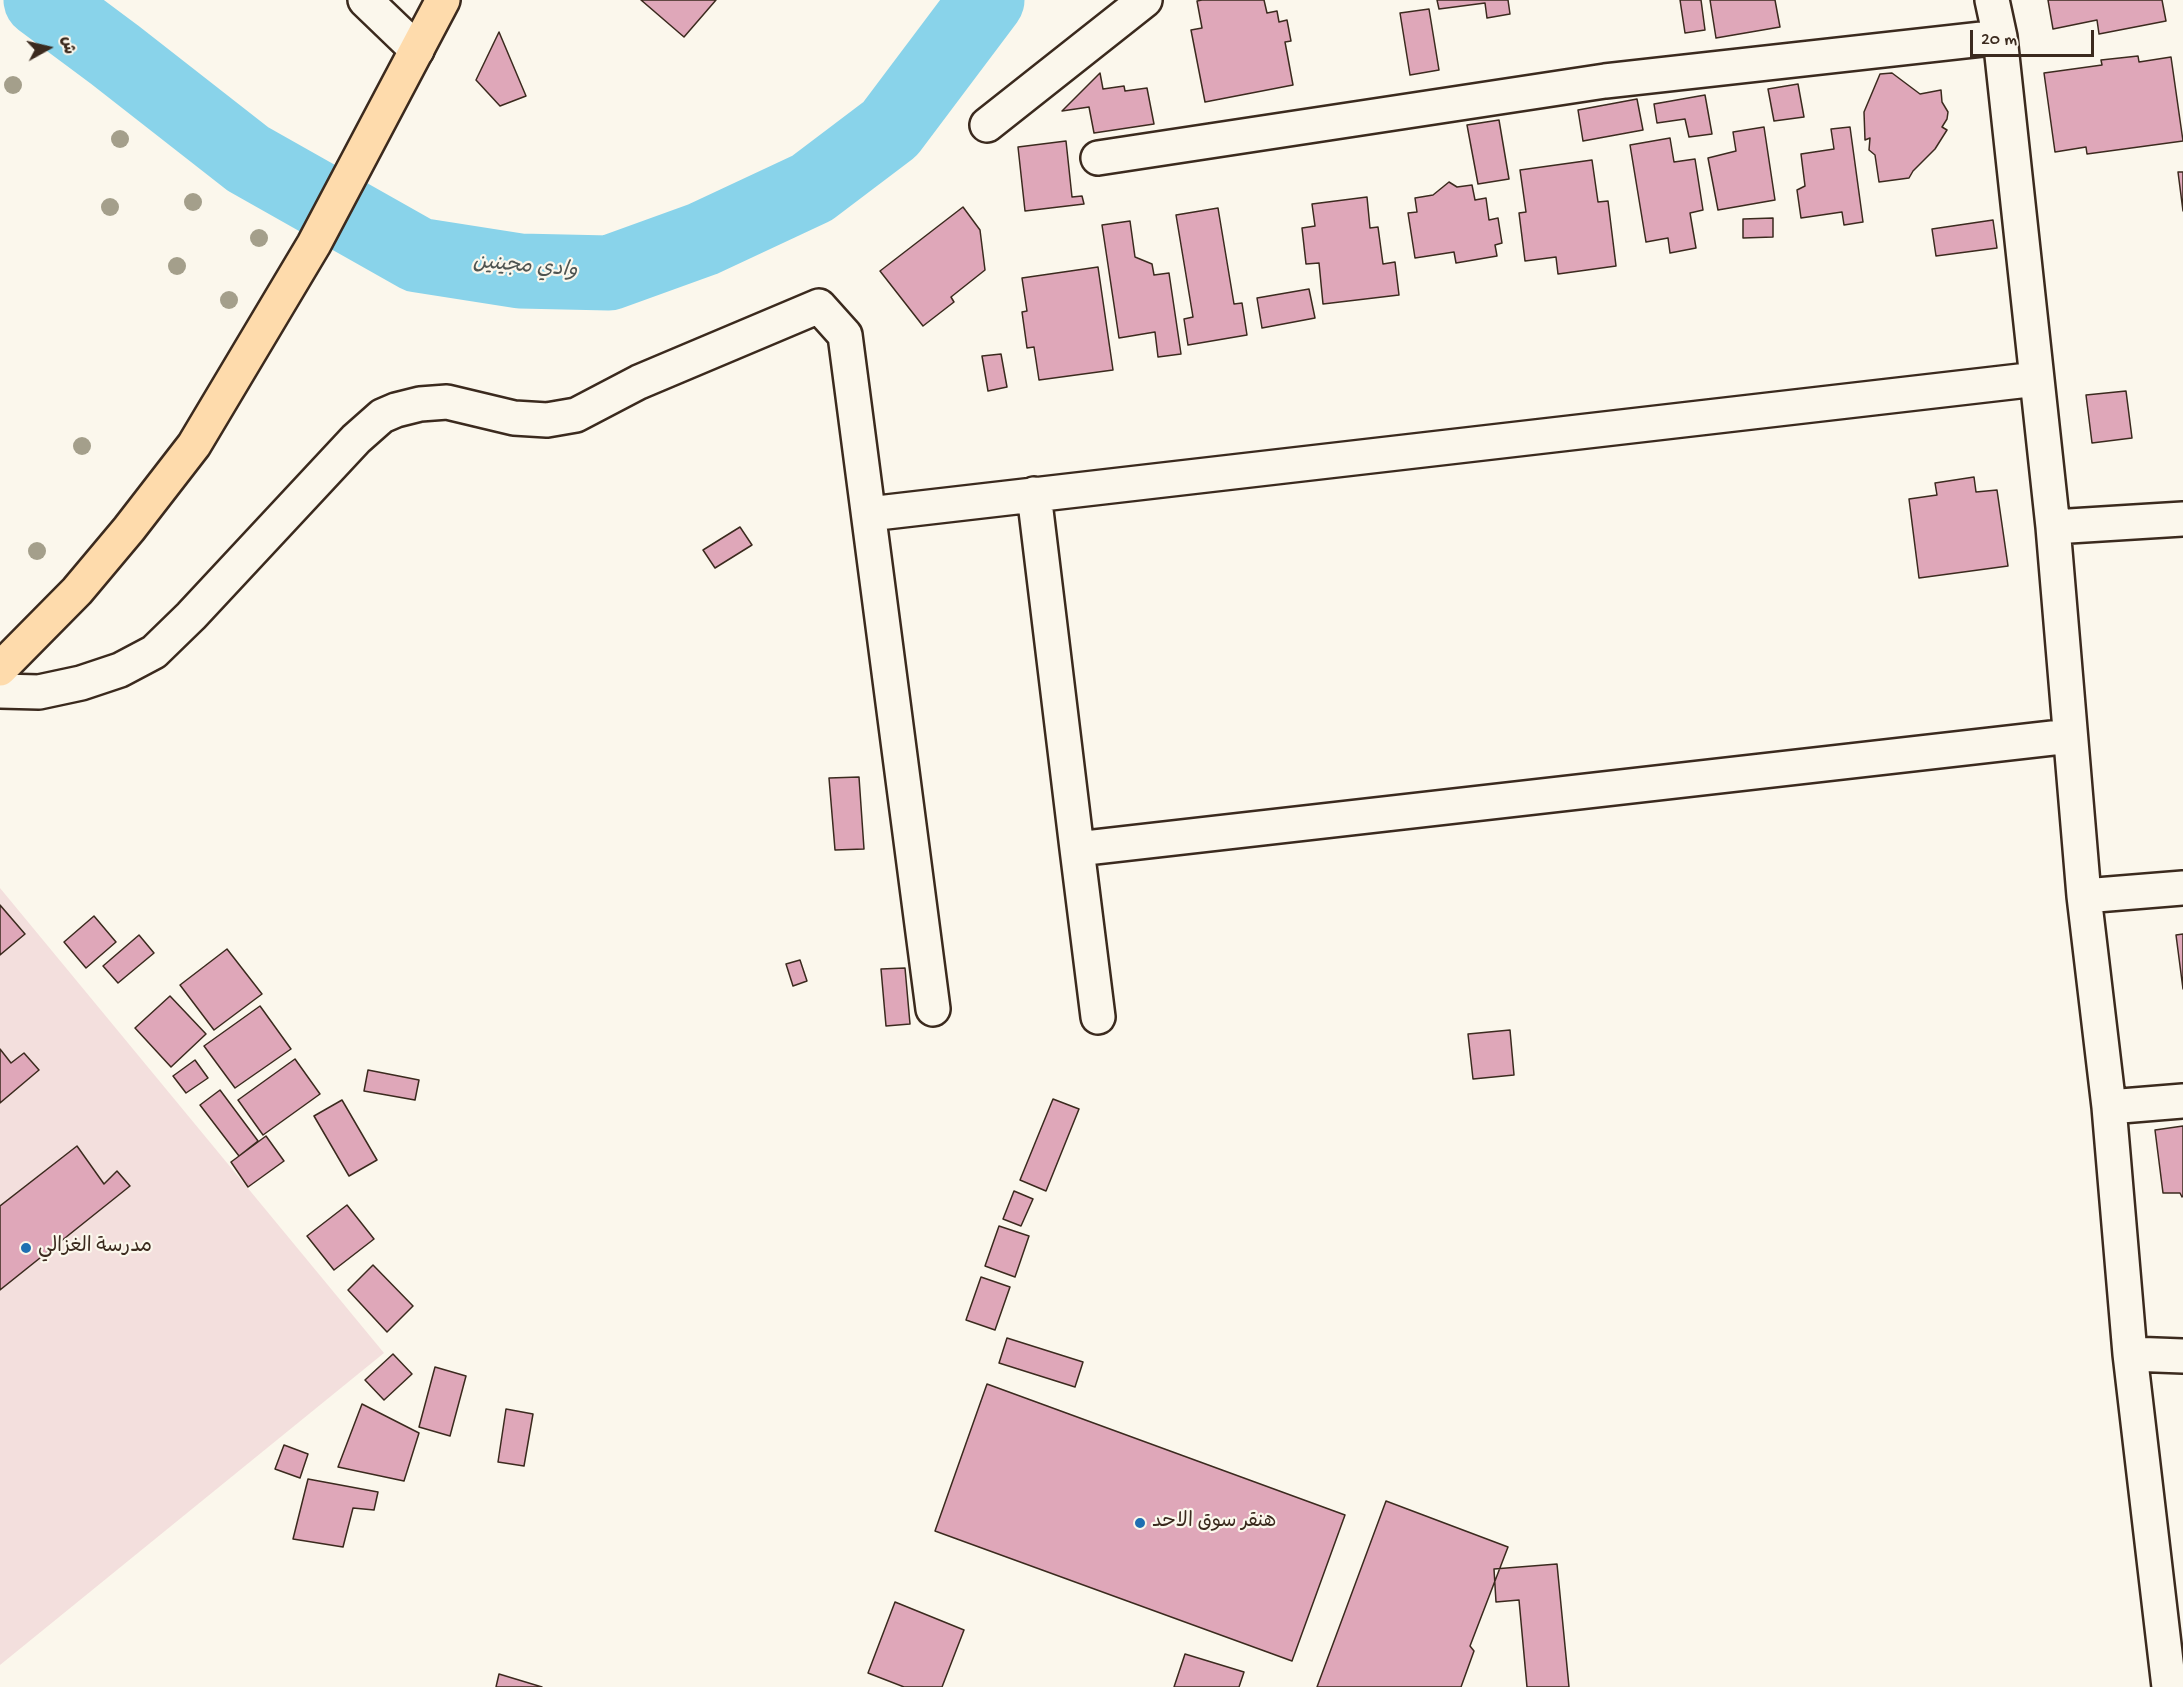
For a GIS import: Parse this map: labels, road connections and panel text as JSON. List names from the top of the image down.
{
  "water": ["وادي مجينين"],
  "places": ["مدرسة الغزالي", "هنقر سوق الاحد"],
  "scale_bar": "20 m",
  "north": "right"
}
